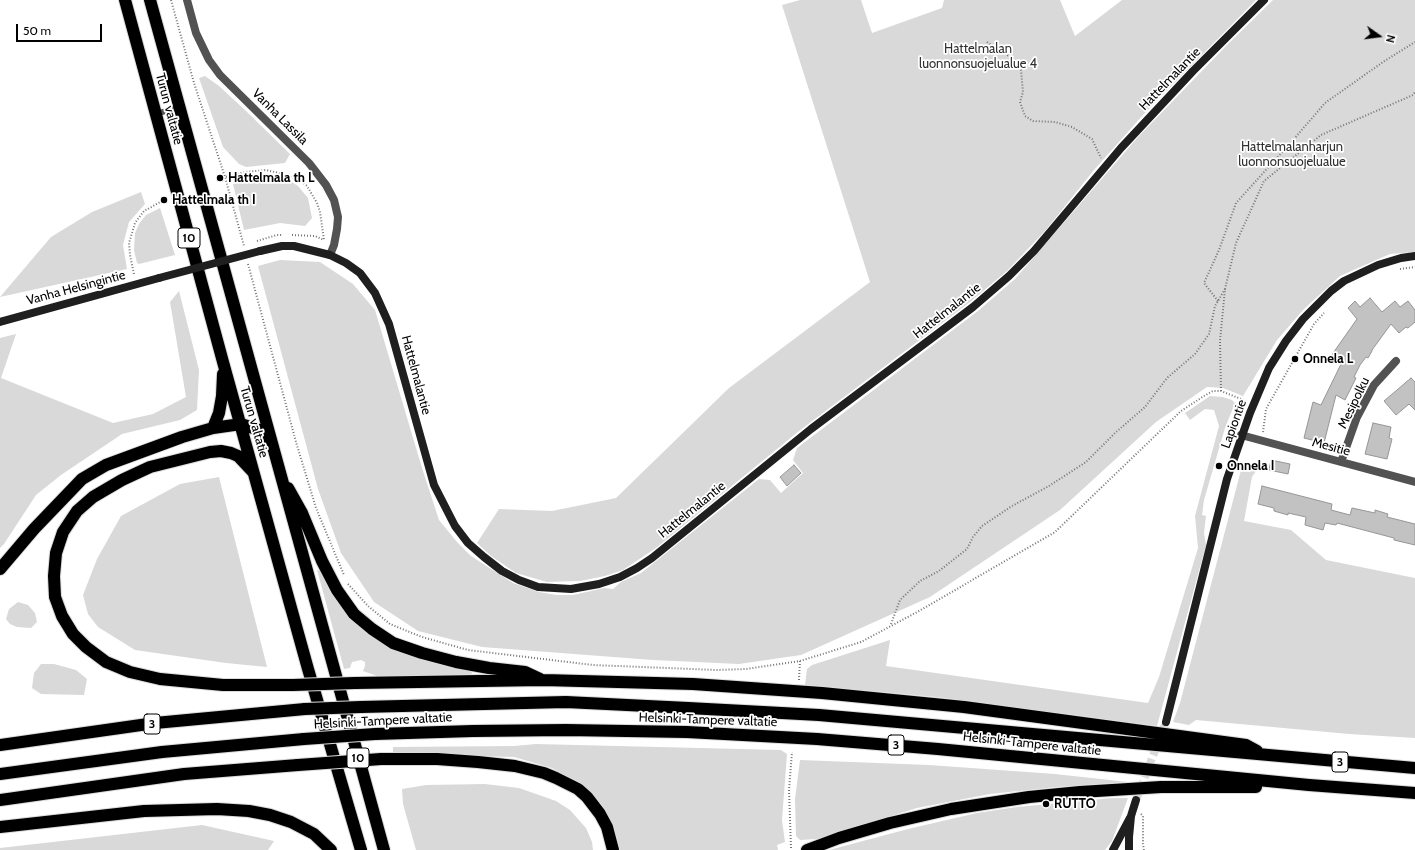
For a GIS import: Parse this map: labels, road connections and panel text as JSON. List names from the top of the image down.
{
  "streets": {
    "highway": [
      "Turun valtatie",
      "10",
      "Helsinki-Tampere valtatie",
      "3"
    ],
    "street": [
      "Hattelmalantie",
      "Vanha Lassila",
      "Vanha Helsingintie",
      "Mesipolku",
      "Lapiontie",
      "Mesitie"
    ]
  },
  "crossings": [
    ["Hattelmalantie", "Vanha Lassila"],
    ["Hattelmalantie", "Vanha Helsingintie"],
    ["Mesipolku", "Mesitie"],
    ["Lapiontie", "Mesitie"]
  ],
  "parks": ["Hattelmalan luonnonsuojelualue 4", "Hattelmalanharjun luonnonsuojelualue"],
  "places": [
    "Hattelmala th L",
    "Hattelmala th I",
    "Onnela L",
    "Onnela I",
    "RUTTO"
  ],
  "scale_bar": "50 m",
  "north": "right"
}
